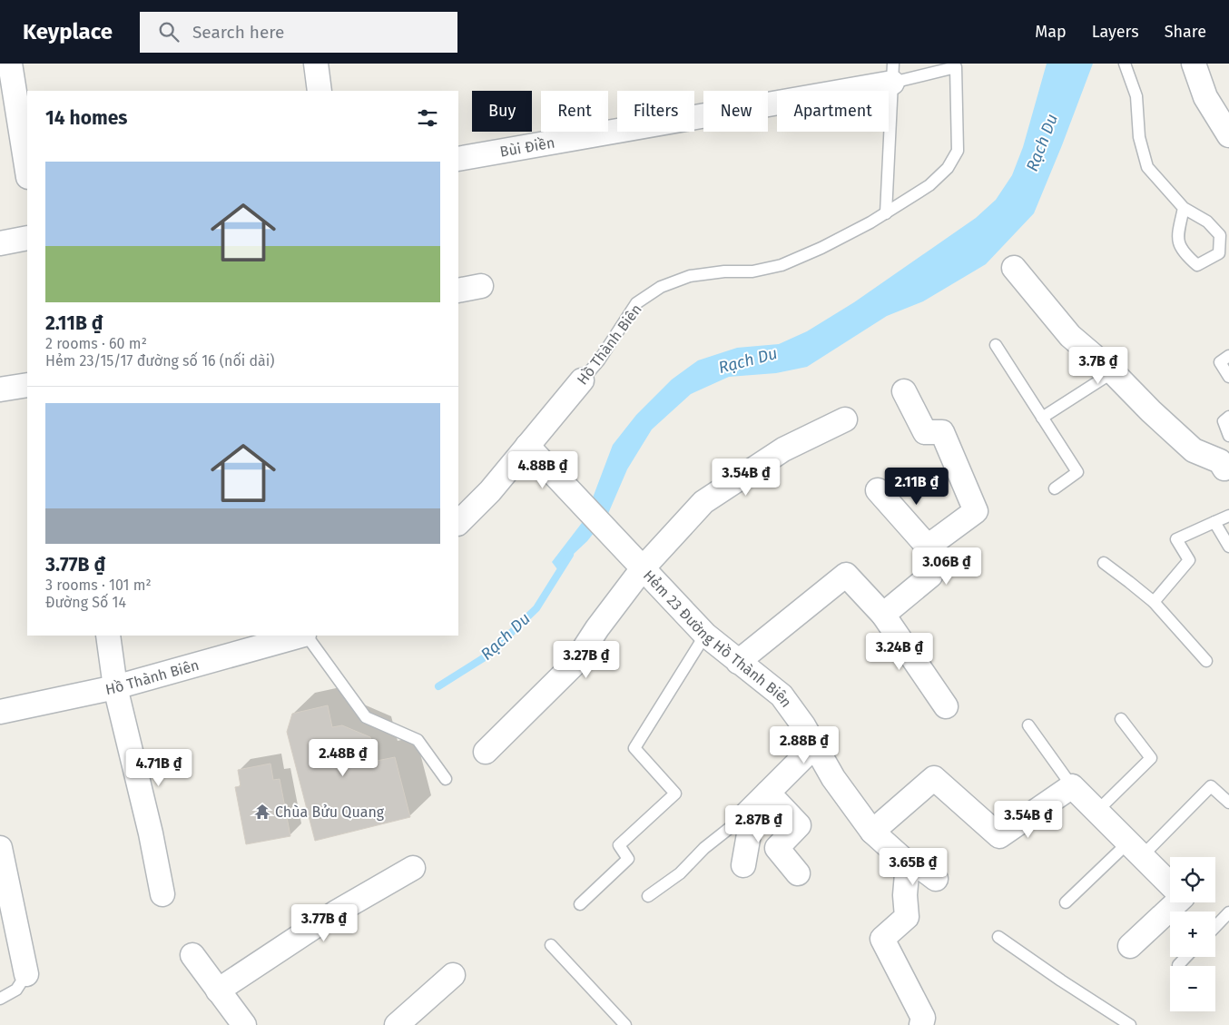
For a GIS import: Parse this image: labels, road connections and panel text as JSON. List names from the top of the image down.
{
  "streets": {
    "street": ["Bùi Điền", "Hồ Thành Biên", "Hẻm 23 Đường Hồ Thành Biên"]
  },
  "crossings": [
    ["Bùi Điền", "Hồ Thành Biên"],
    ["Hồ Thành Biên", "Hẻm 23 Đường Hồ Thành Biên"]
  ],
  "water": ["Rạch Du"],
  "places": {
    "temple": ["Chùa Bửu Quang"]
  },
  "page": {
    "header": "Keyplace",
    "search": "Search here",
    "nav": ["Map", "Layers", "Share"],
    "chip": [
      "Buy",
      "Rent",
      "Filters",
      "New",
      "Apartment"
    ],
    "heading": "14 homes",
    "list": [
      {
        "name": "2.11B ₫",
        "note": "2 rooms · 60 m² · Hẻm 23/15/17 đường số 16 (nối dài)"
      },
      {
        "name": "3.77B ₫",
        "note": "3 rooms · 101 m² · Đường Số 14"
      }
    ],
    "price": [
      "3.7B ₫",
      "4.88B ₫",
      "3.54B ₫",
      "2.11B ₫",
      "3.06B ₫",
      "3.24B ₫",
      "3.27B ₫",
      "2.88B ₫",
      "2.48B ₫",
      "4.71B ₫",
      "3.54B ₫",
      "2.87B ₫",
      "3.65B ₫",
      "3.77B ₫"
    ],
    "map_buttons": ["+", "−"]
  }
}
